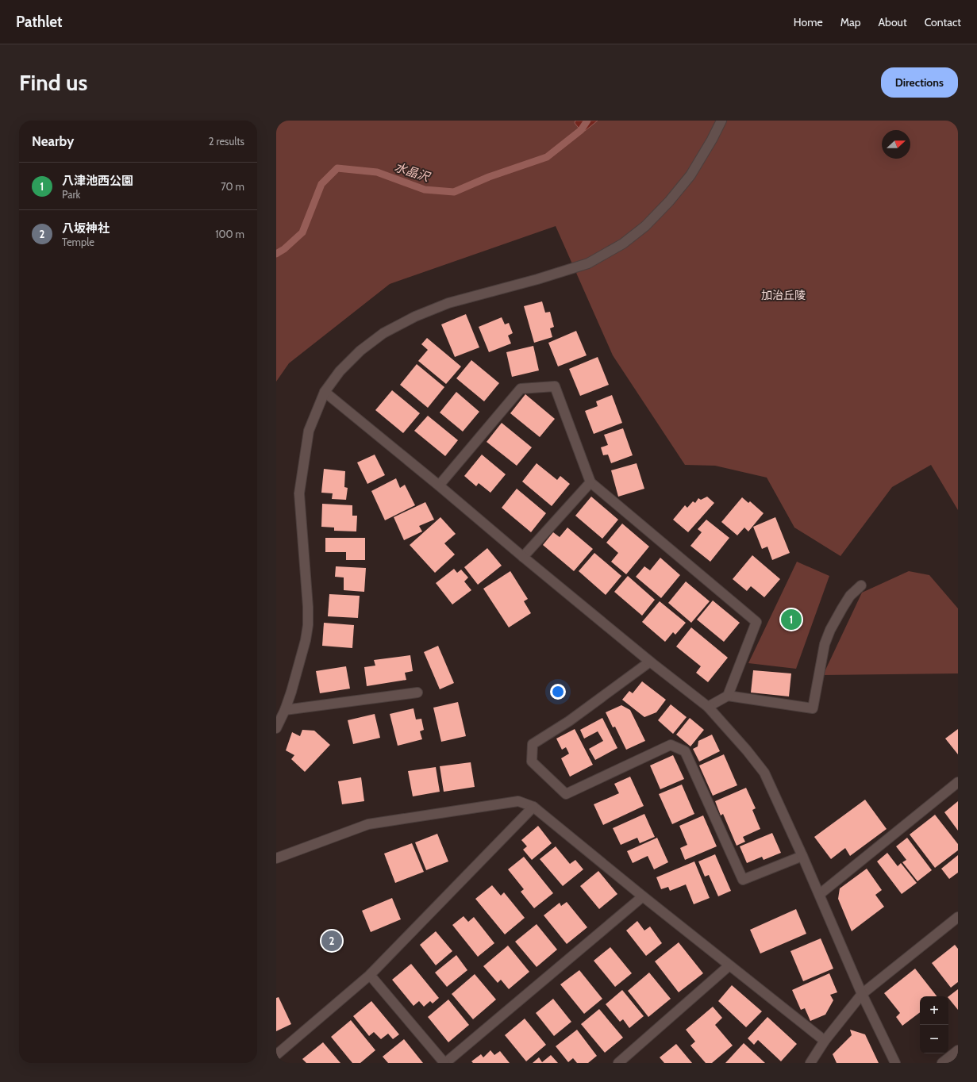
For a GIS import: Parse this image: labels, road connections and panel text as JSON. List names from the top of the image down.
{
  "water": ["水晶沢"],
  "parks": ["加治丘陵"],
  "north": "right",
  "page": {
    "header": "Pathlet",
    "nav": [
      "Home",
      "Map",
      "About",
      "Contact"
    ],
    "buttons": "Directions",
    "title": "Find us",
    "heading": ["Nearby", "2 results"],
    "list": [
      {
        "mark": "1",
        "name": "八津池西公園",
        "note": "Park",
        "value": "70 m"
      },
      {
        "mark": "2",
        "name": "八坂神社",
        "note": "Temple",
        "value": "100 m"
      }
    ],
    "pins": ["1", "2"],
    "map_buttons": ["+", "−"]
  }
}
